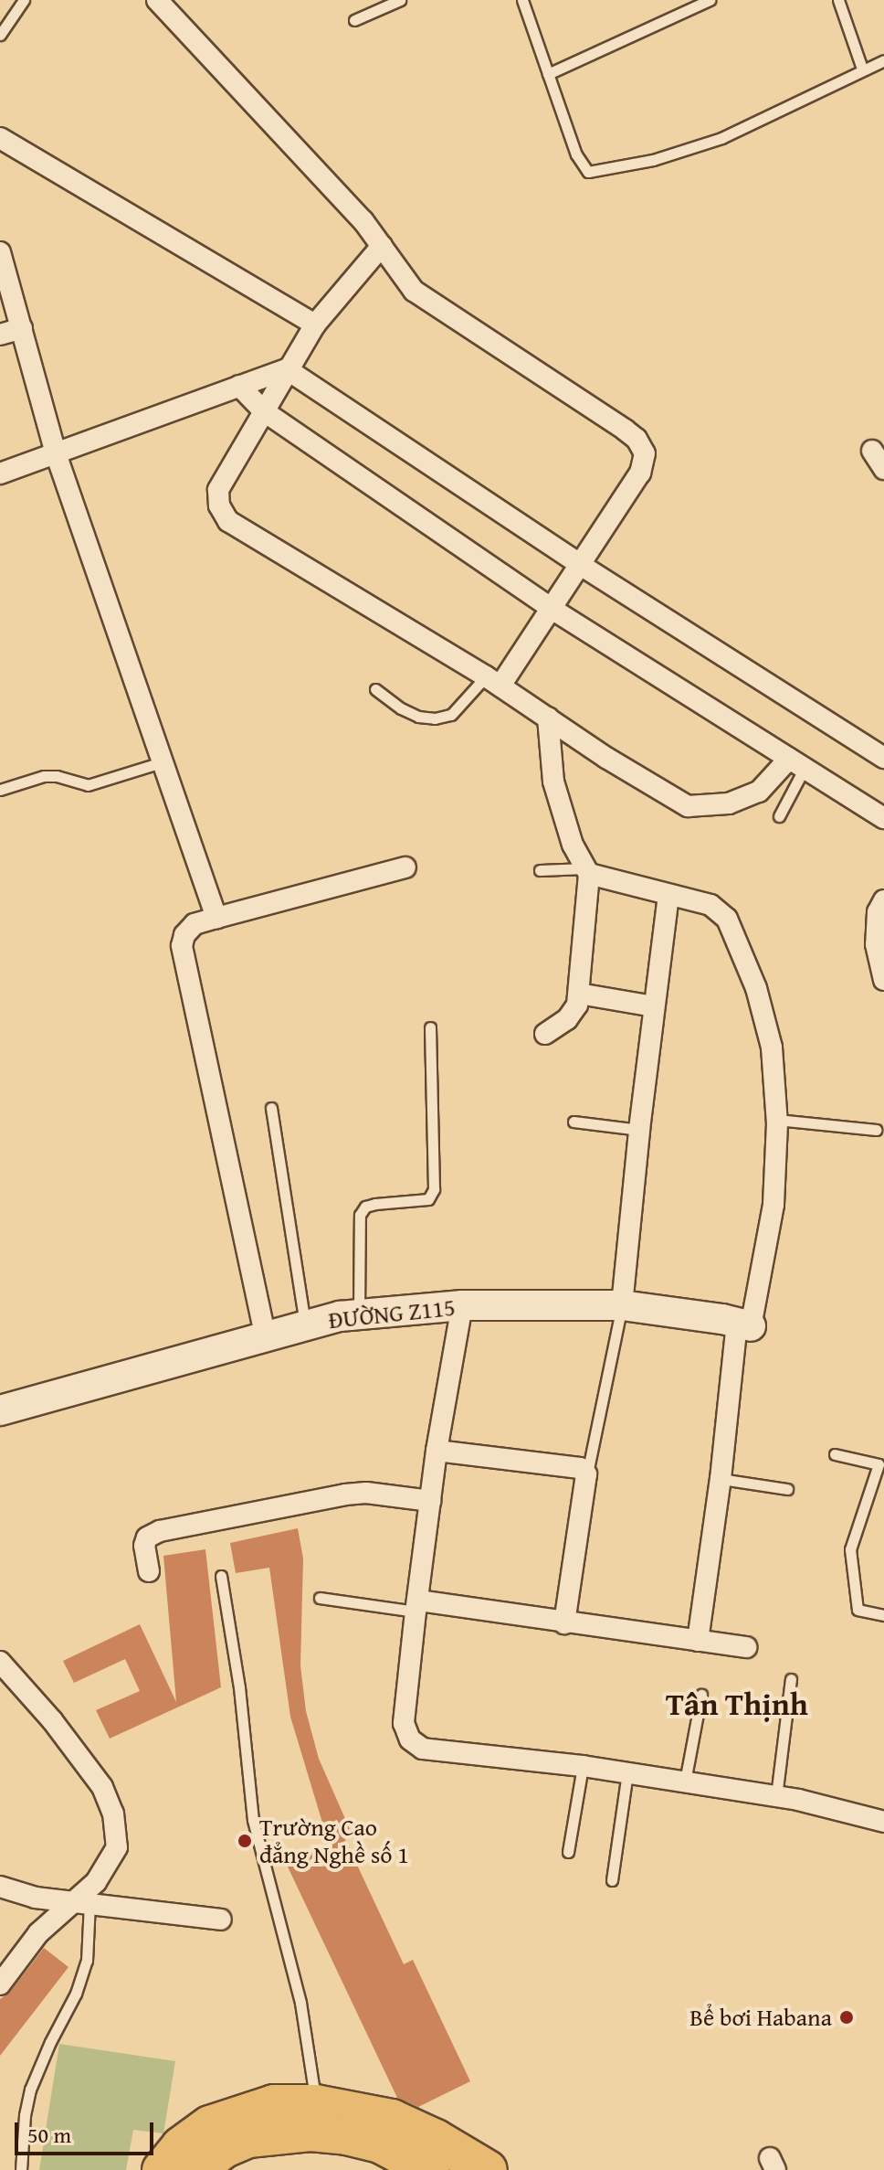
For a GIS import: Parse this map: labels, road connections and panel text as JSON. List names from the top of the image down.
{
  "streets": {
    "street": ["ĐƯỜNG Z115"]
  },
  "districts": ["Tân Thịnh"],
  "places": ["Trường Cao đẳng Nghề số 1", "Bể bơi Habana"],
  "scale_bar": "50 m"
}
